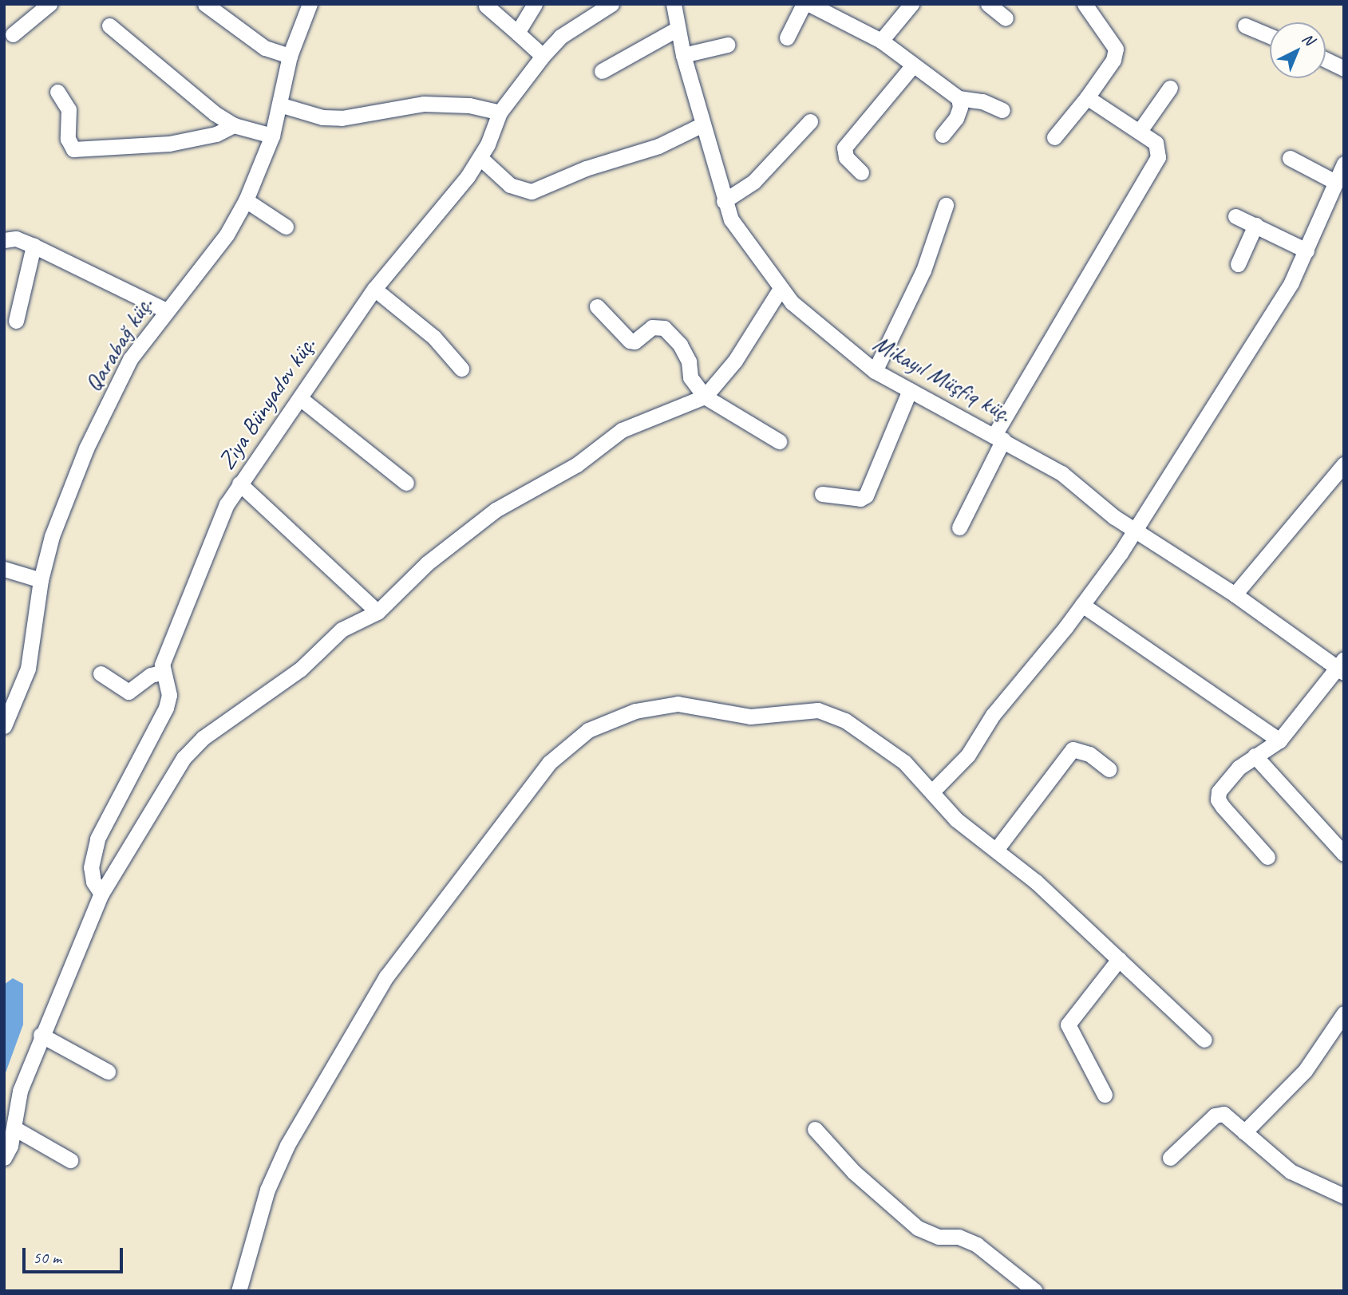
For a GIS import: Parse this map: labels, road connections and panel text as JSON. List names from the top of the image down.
{
  "streets": {
    "street": ["Qarabağ küç.", "Mikayıl Müşfiq küç.", "Ziya Bünyadov küç."]
  },
  "scale_bar": "50 m",
  "north": "top right"
}
